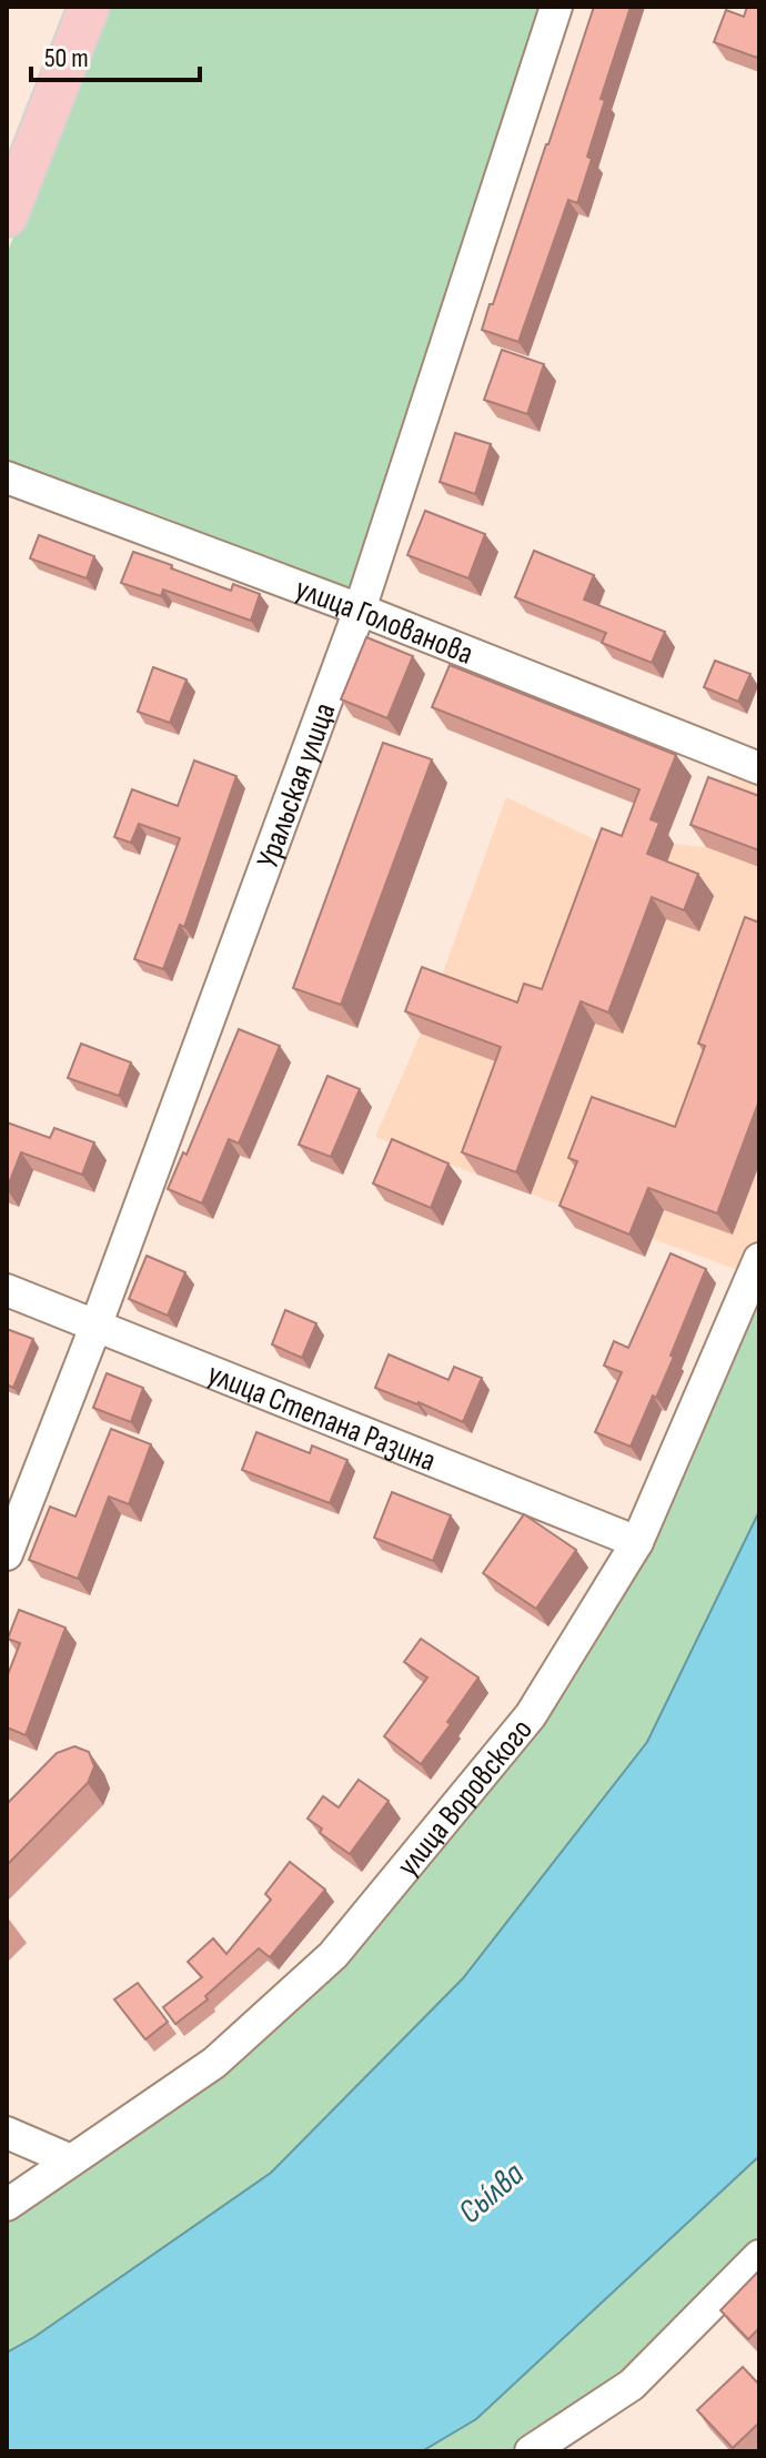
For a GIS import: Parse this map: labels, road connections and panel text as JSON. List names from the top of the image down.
{
  "streets": {
    "street": [
      "улица Голованова",
      "Уральская улица",
      "улица Степана Разина",
      "улица Воровского"
    ]
  },
  "crossings": [
    ["улица Голованова", "Уральская улица"],
    ["Уральская улица", "улица Степана Разина"],
    ["улица Степана Разина", "улица Воровского"]
  ],
  "water": ["Сы́лва"],
  "scale_bar": "50 m"
}
